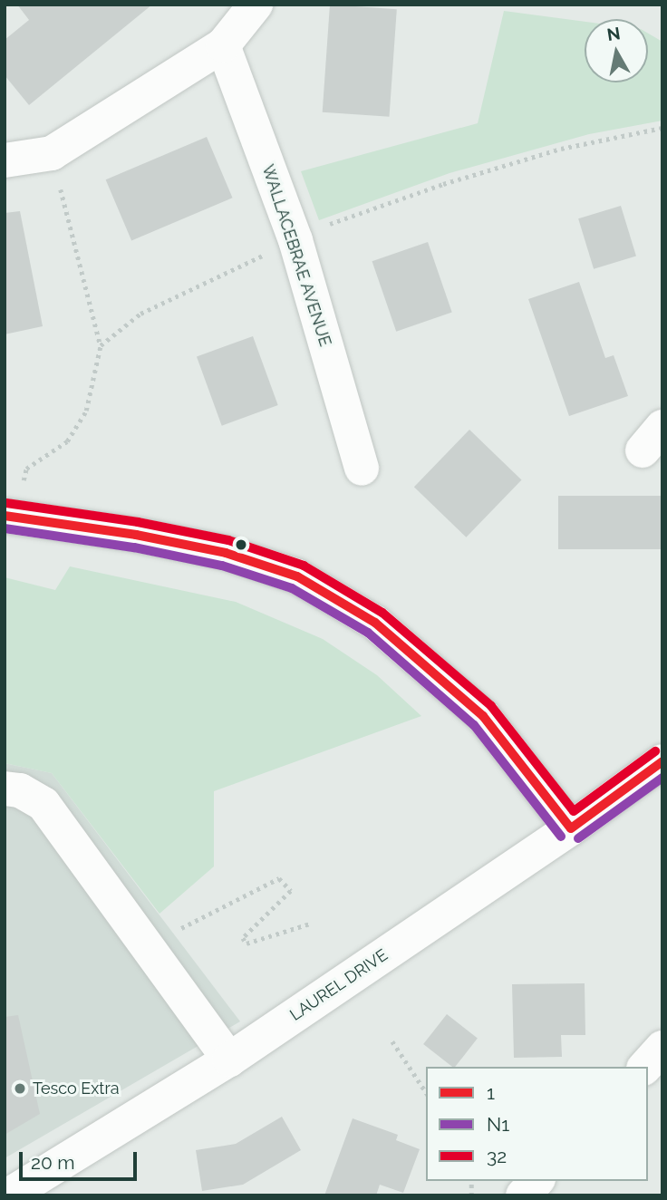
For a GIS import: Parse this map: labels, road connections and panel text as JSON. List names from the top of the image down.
{
  "streets": {
    "street": ["WALLACEBRAE AVENUE", "LAUREL DRIVE"]
  },
  "places": ["Tesco Extra"],
  "lines": ["transit line 32", "transit line 1", "transit line N1"],
  "legend": ["1", "N1", "32"],
  "scale_bar": "20 m",
  "north": "top"
}
